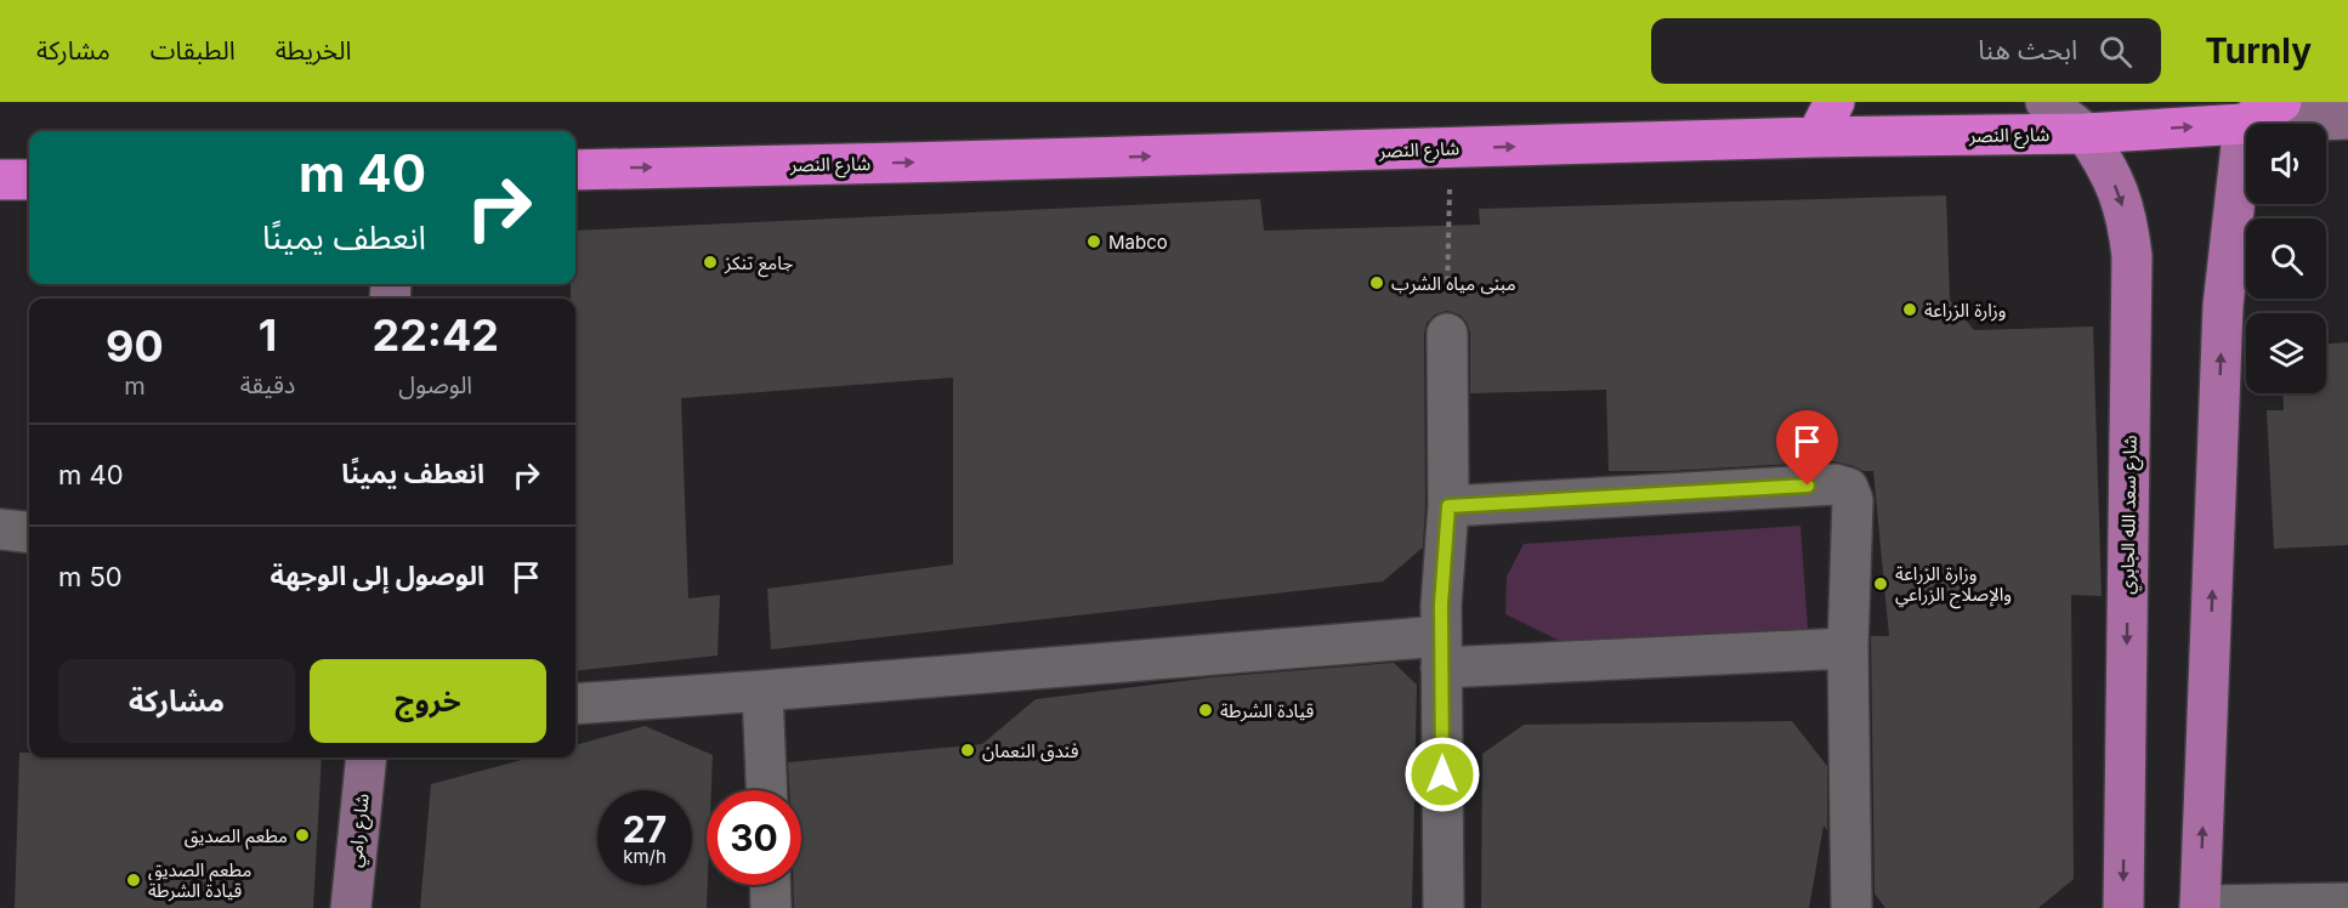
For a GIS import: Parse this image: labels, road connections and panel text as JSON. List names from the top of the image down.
{
  "streets": {
    "highway": ["شارع النصر"],
    "main road": ["شارع سعد الله الجابري", "شارع رامي"]
  },
  "crossings": [
    ["شارع النصر", "شارع سعد الله الجابري"]
  ],
  "one_way": ["شارع النصر"],
  "places": [
    "Mabco",
    "جامع تنكز",
    "مبنى مياه الشرب",
    "وزارة الزراعة",
    "وزارة الزراعة والإصلاح الزراعي",
    "قيادة الشرطة",
    "فندق النعمان",
    "مطعم الصديق",
    "مطعم الصديق قيادة الشرطة"
  ],
  "page": {
    "header": "Turnly",
    "search": "ابحث هنا",
    "nav": ["الخريطة", "الطبقات", "مشاركة"],
    "turn": ["40 m", "انعطف يمينًا"],
    "eta": [
      "22:42",
      "الوصول",
      "1",
      "دقيقة",
      "90",
      "m"
    ],
    "list": [
      {
        "name": "انعطف يمينًا",
        "value": "40 m"
      },
      {
        "name": "الوصول إلى الوجهة",
        "value": "50 m"
      }
    ],
    "buttons": ["خروج", "مشاركة"],
    "speed": "27 km/h",
    "limit": "30"
  }
}
